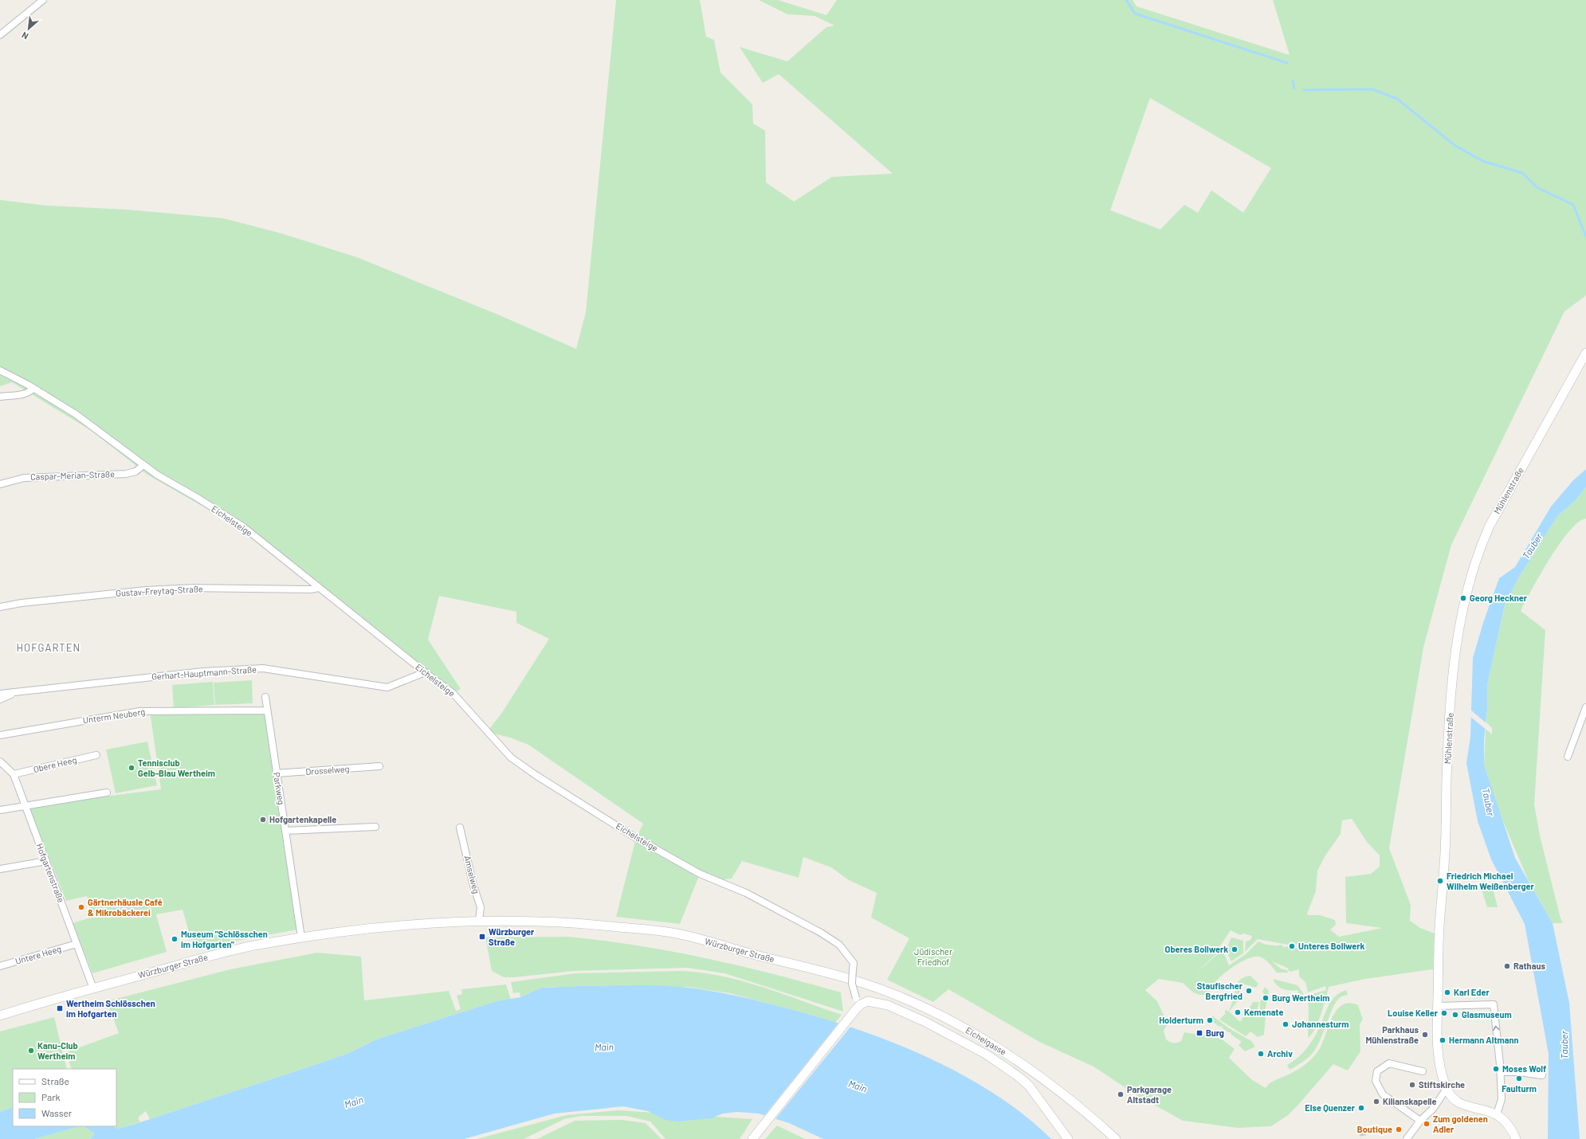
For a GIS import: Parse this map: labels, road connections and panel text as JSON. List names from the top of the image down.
{
  "streets": {
    "main road": ["Mühlenstraße", "Würzburger Straße", "Eichelgasse"],
    "street": [
      "Caspar-Merian-Straße",
      "Eichelsteige",
      "Gustav-Freytag-Straße",
      "Gerhart-Hauptmann-Straße",
      "Unterm Neuberg",
      "Obere Heeg",
      "Drosselweg",
      "Parkweg",
      "Hofgartenstraße",
      "Amselweg",
      "Untere Heeg"
    ]
  },
  "crossings": [
    ["Caspar-Merian-Straße", "Eichelsteige"],
    ["Eichelsteige", "Gustav-Freytag-Straße"],
    ["Eichelsteige", "Gerhart-Hauptmann-Straße"],
    ["Unterm Neuberg", "Parkweg"],
    ["Obere Heeg", "Hofgartenstraße"],
    ["Drosselweg", "Parkweg"],
    ["Parkweg", "Würzburger Straße"],
    ["Hofgartenstraße", "Würzburger Straße"],
    ["Hofgartenstraße", "Untere Heeg"],
    ["Amselweg", "Würzburger Straße"],
    ["Würzburger Straße", "Eichelgasse"]
  ],
  "districts": ["HOFGARTEN"],
  "water": ["Tauber", "Main"],
  "parks": ["Jüdischer Friedhof"],
  "places": {
    "other": [
      "Georg Heckner",
      "Tennisclub Gelb-Blau Wertheim",
      "Hofgartenkapelle",
      "Friedrich Michael Wilhelm Weißenberger",
      "Gärtnerhäusle Café & Mikrobäckerei",
      "Museum \"Schlösschen im Hofgarten\"",
      "Unteres Bollwerk",
      "Oberes Bollwerk",
      "Rathaus",
      "Staufischer Bergfried",
      "Karl Eder",
      "Burg Wertheim",
      "Kemenate",
      "Louise Keller",
      "Glasmuseum",
      "Holderturm",
      "Johannesturm",
      "Parkhaus Mühlenstraße",
      "Hermann Altmann",
      "Kanu-Club Wertheim",
      "Archiv",
      "Moses Wolf",
      "Faulturm",
      "Stiftskirche",
      "Parkgarage Altstadt",
      "Kilianskapelle",
      "Else Quenzer",
      "Zum goldenen Adler",
      "Boutique"
    ],
    "transit": ["Würzburger Straße", "Wertheim Schlösschen im Hofgarten", "Burg"]
  },
  "legend": ["Straße", "Park", "Wasser"],
  "north": "bottom left"
}
